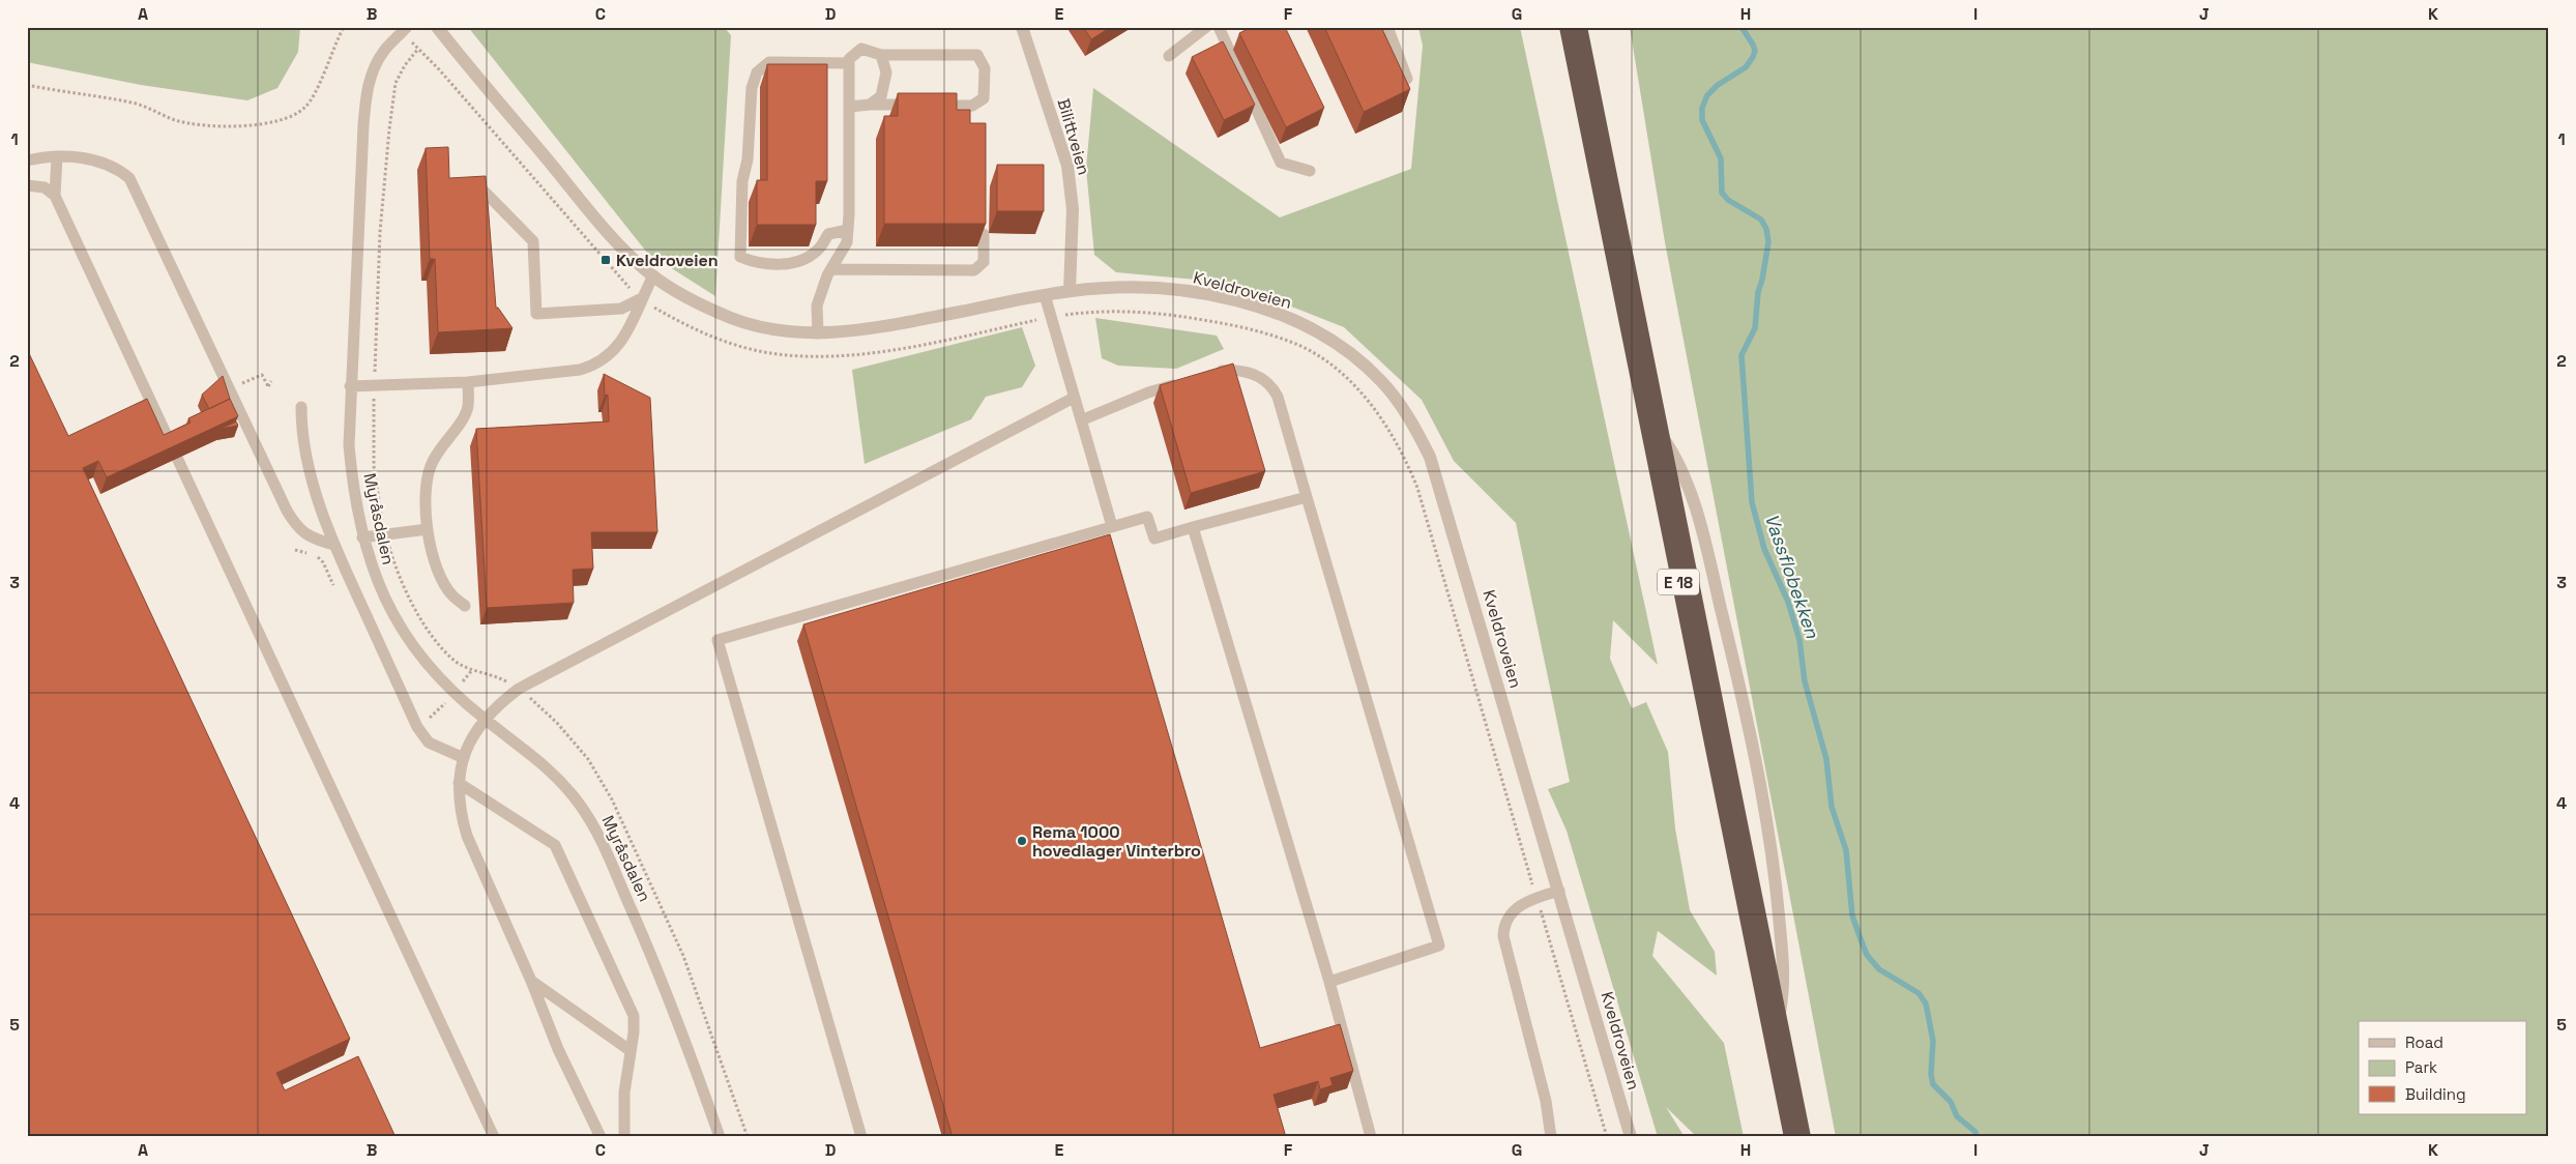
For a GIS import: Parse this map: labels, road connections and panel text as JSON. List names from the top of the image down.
{
  "streets": {
    "highway": ["E 18"],
    "street": ["Bilittveien", "Kveldroveien"],
    "lane": ["Myråsdalen"]
  },
  "crossings": [
    ["Bilittveien", "Kveldroveien"]
  ],
  "water": ["Vassflobekken"],
  "places": {
    "transit": ["Kveldroveien"],
    "other": ["Rema 1000 hovedlager Vinterbro"]
  },
  "legend": ["Road", "Park", "Building"],
  "grid": {
    "columns": [
      "A",
      "B",
      "C",
      "D",
      "E",
      "F",
      "G",
      "H",
      "I",
      "J",
      "K"
    ],
    "rows": [
      "1",
      "2",
      "3",
      "4",
      "5"
    ]
  }
}
